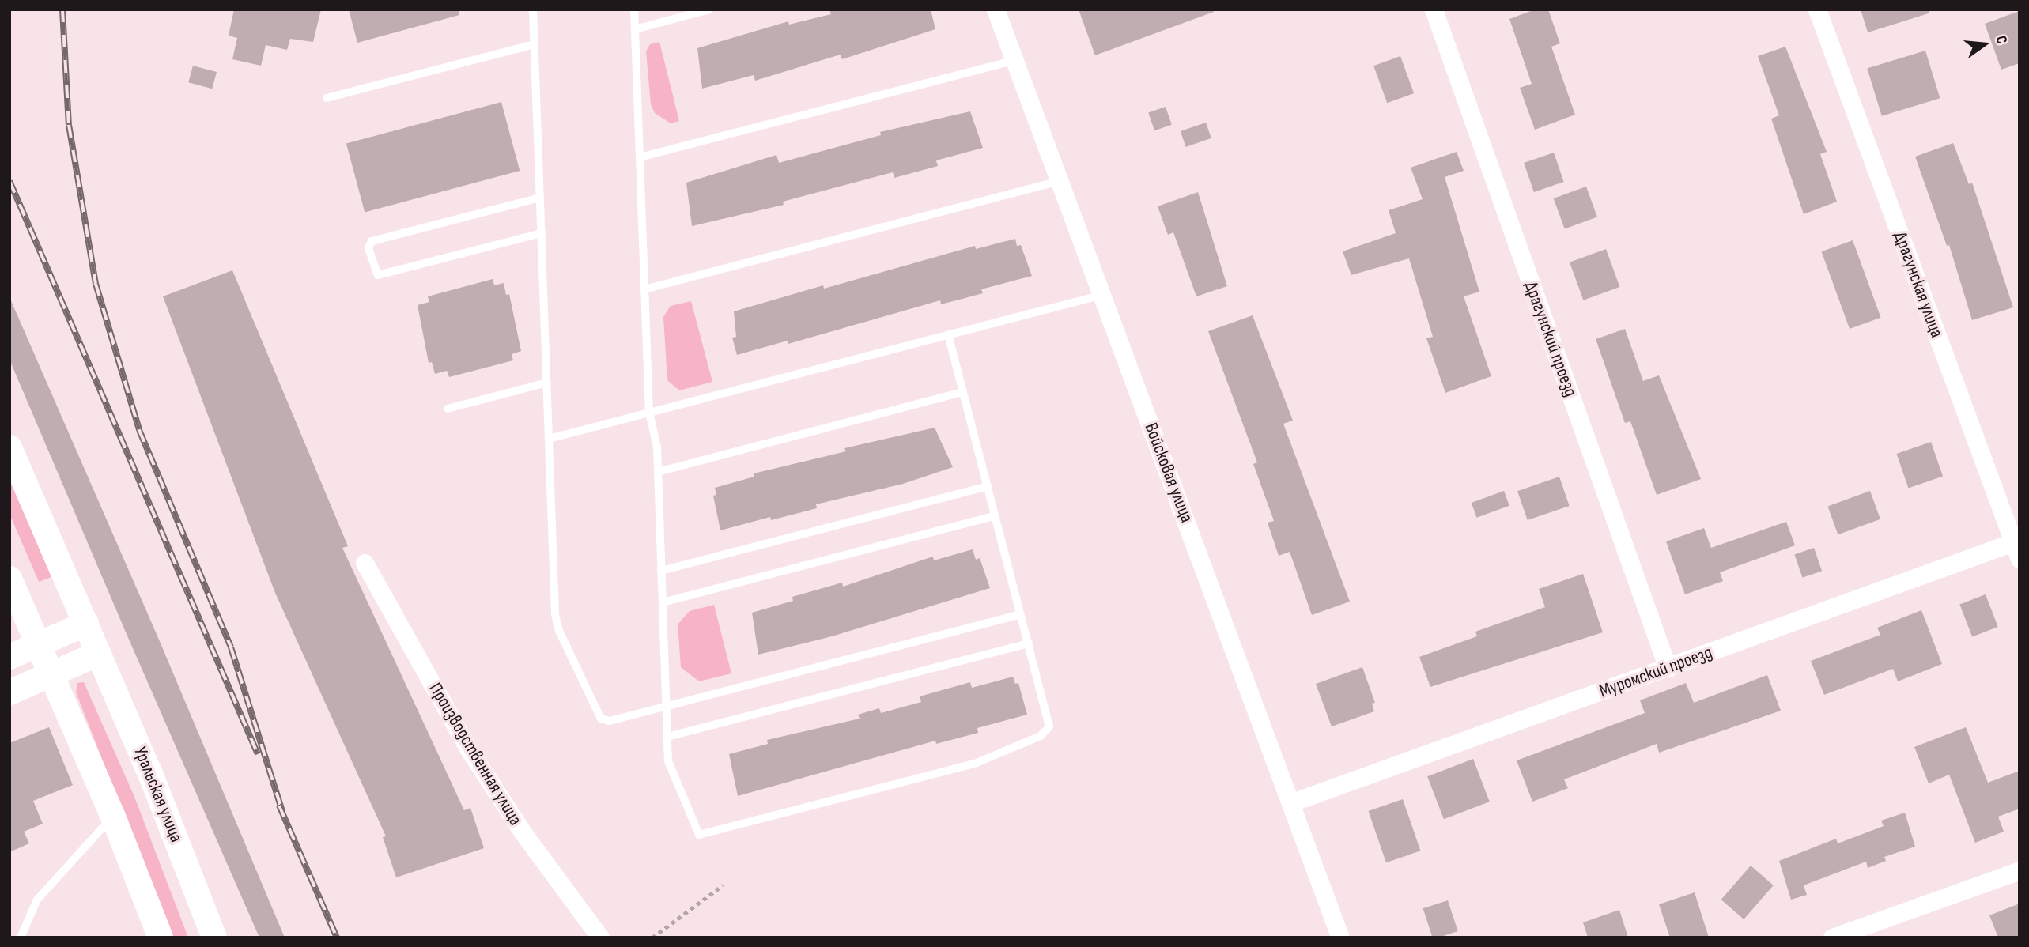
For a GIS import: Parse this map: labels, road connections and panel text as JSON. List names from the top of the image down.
{
  "streets": {
    "main road": ["Уральская улица"],
    "street": [
      "Драгунская улица",
      "Драгунский проезд",
      "Войсковая улица",
      "Муромский проезд",
      "Производственная улица"
    ]
  },
  "crossings": [
    ["Драгунская улица", "Муромский проезд"],
    ["Драгунский проезд", "Муромский проезд"],
    ["Войсковая улица", "Муромский проезд"]
  ],
  "north": "right"
}
